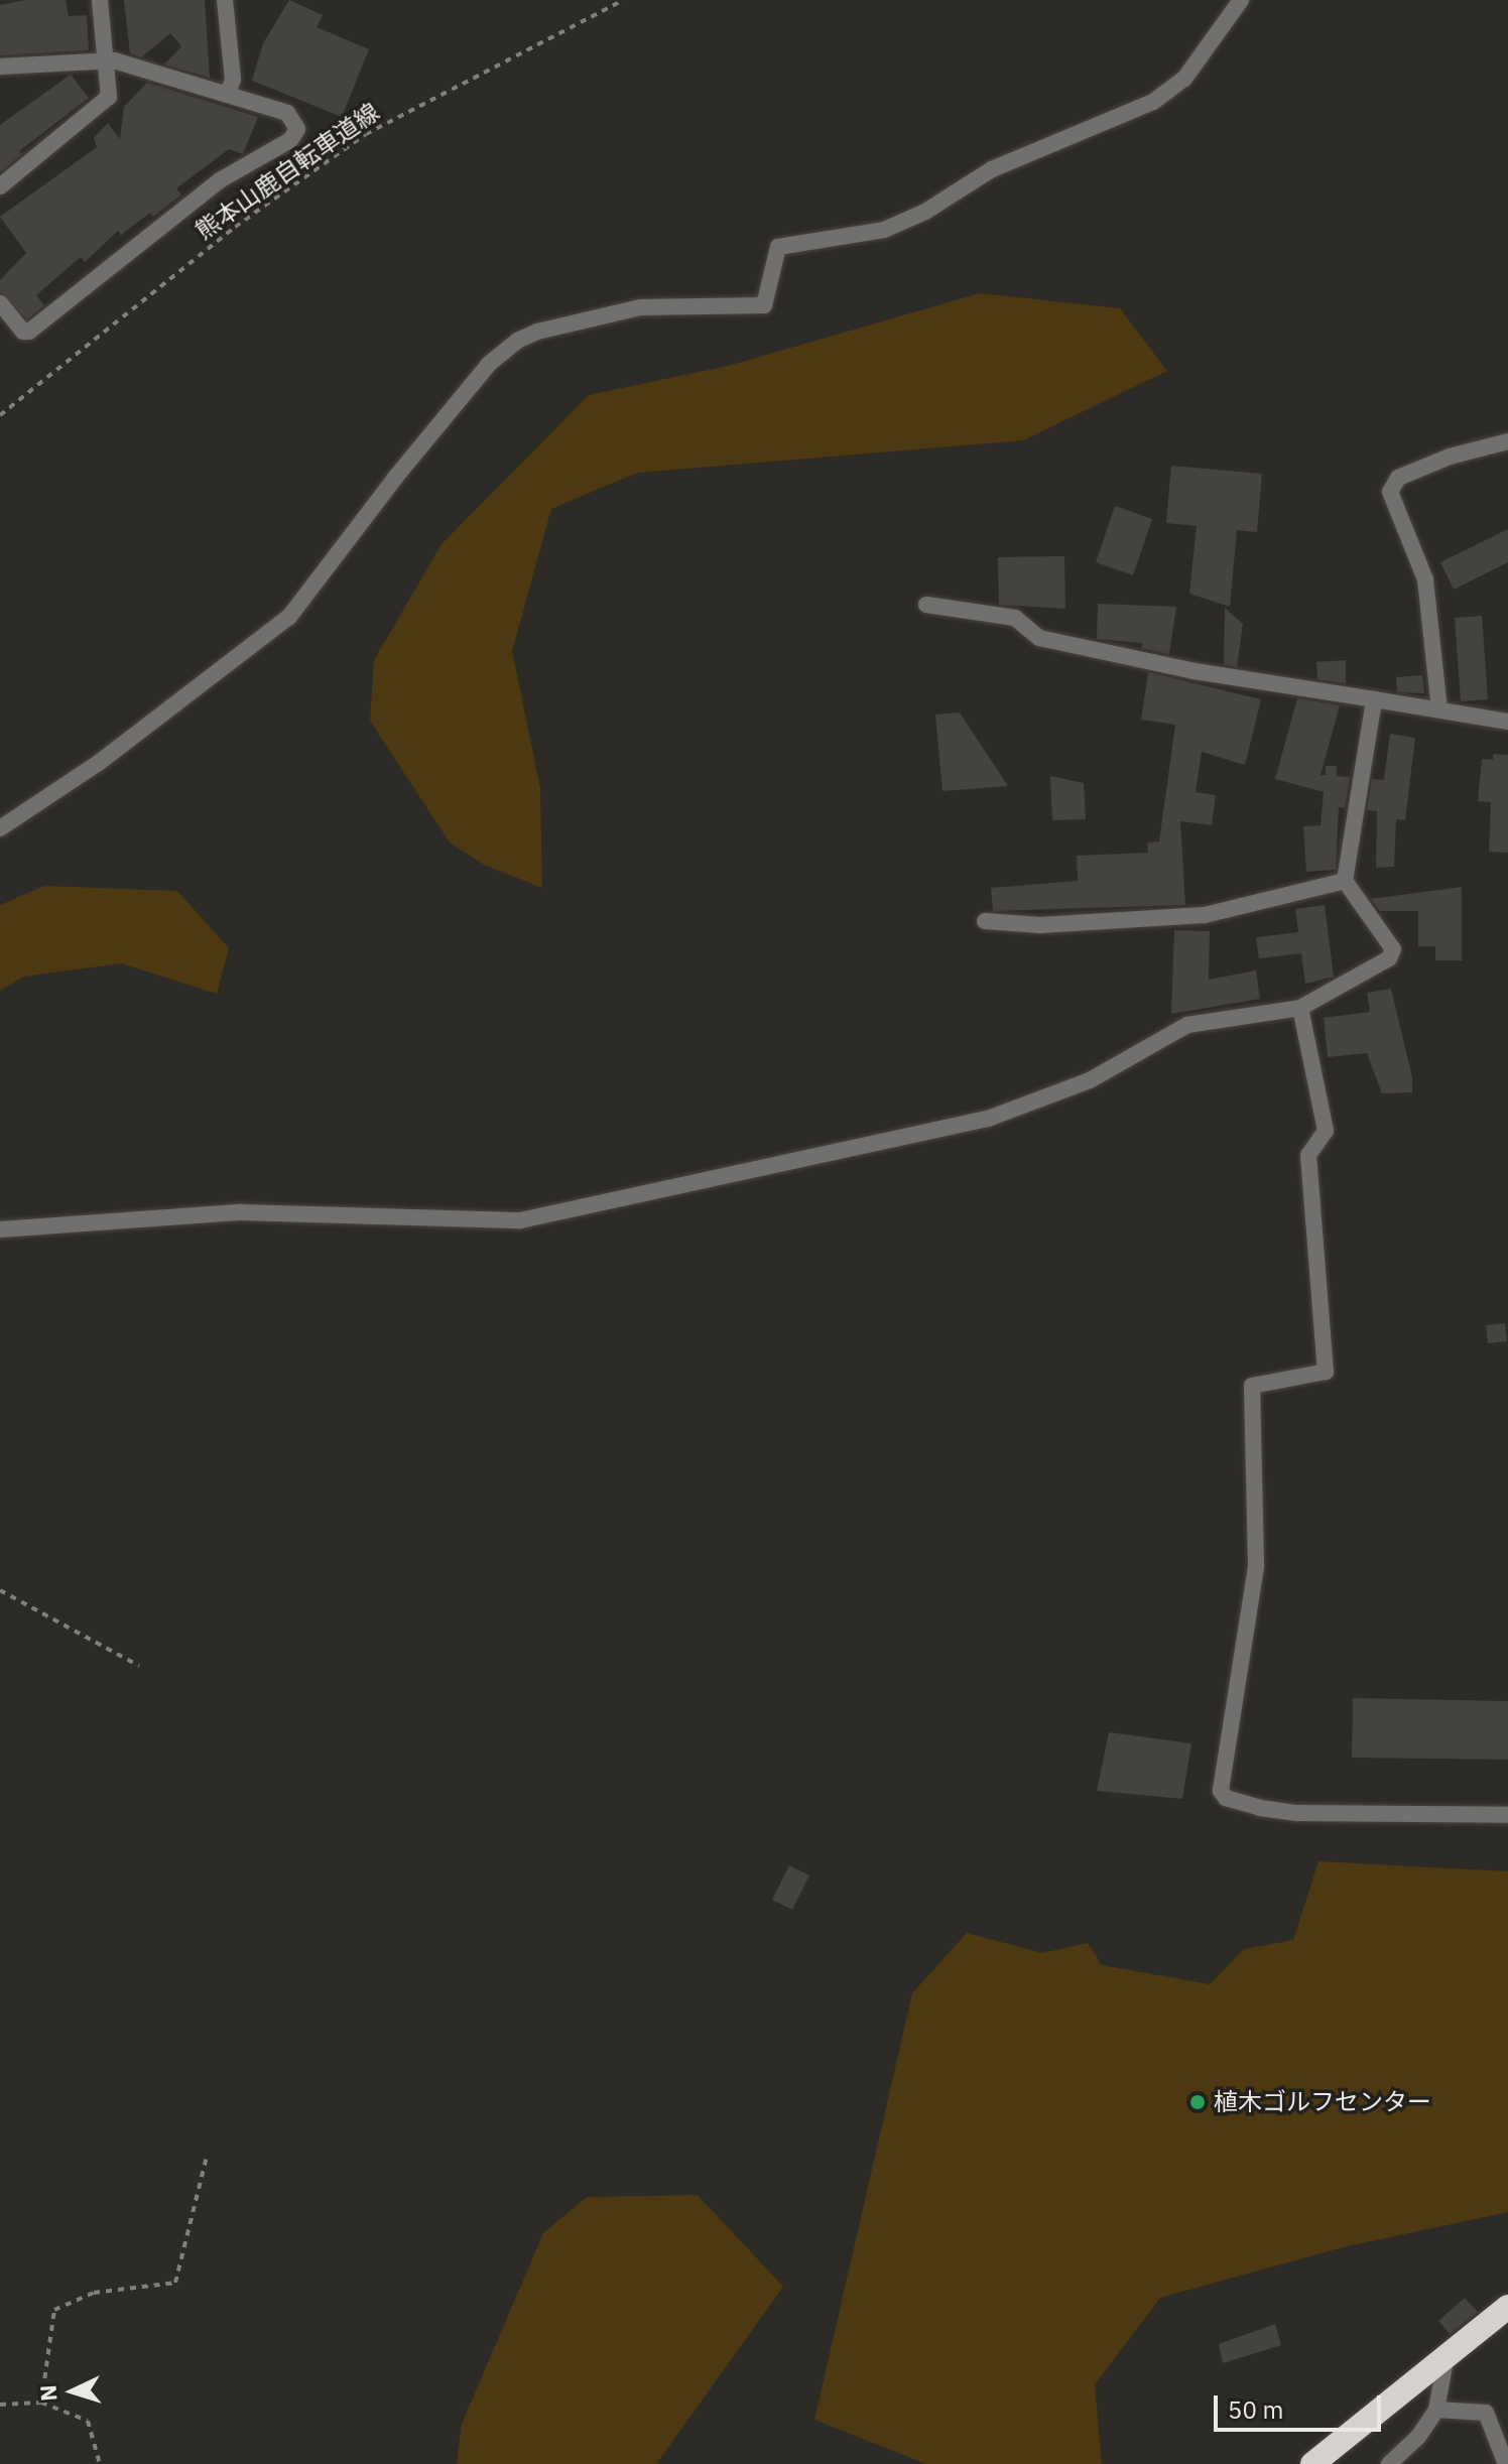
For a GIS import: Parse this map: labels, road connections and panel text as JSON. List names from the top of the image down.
{
  "streets": {
    "path": ["熊本山鹿自転車道線"]
  },
  "places": ["植木ゴルフセンター"],
  "scale_bar": "50 m",
  "north": "left"
}
